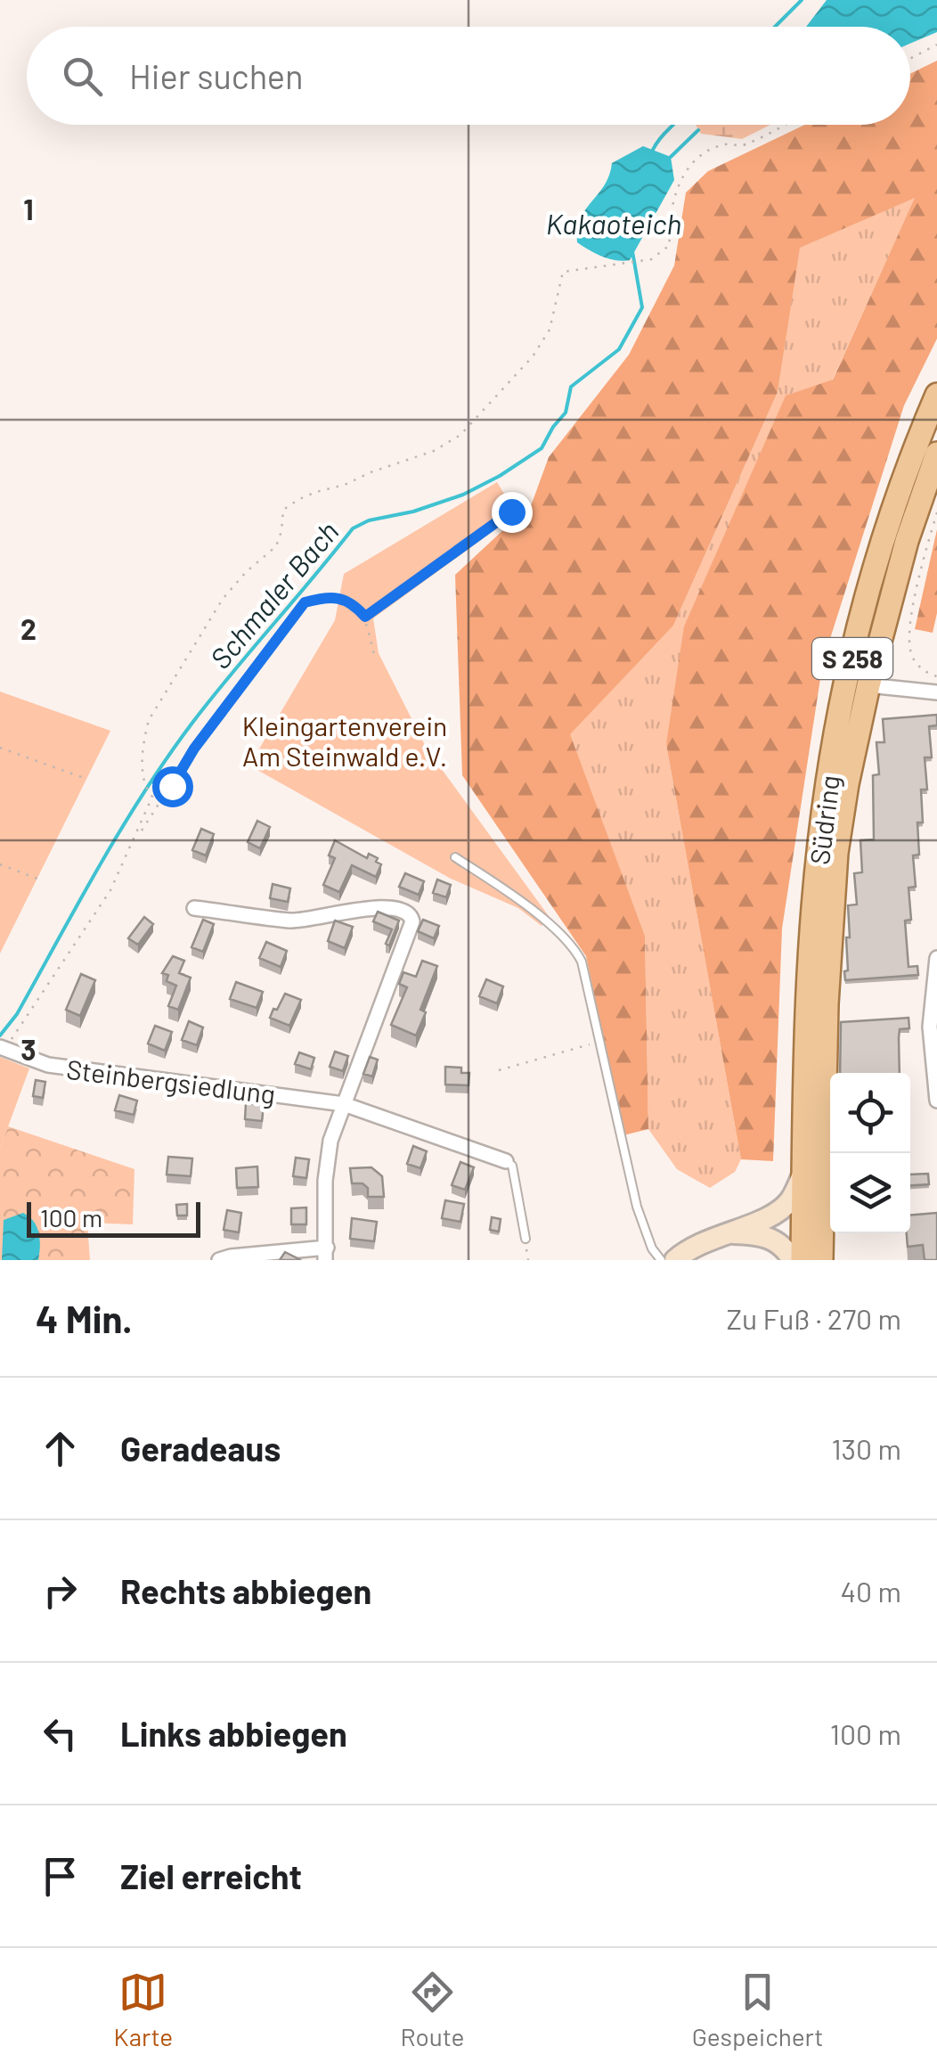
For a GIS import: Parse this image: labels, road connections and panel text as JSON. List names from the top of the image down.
{
  "streets": {
    "main road": ["S 258", "Südring"],
    "street": ["Steinbergsiedlung"]
  },
  "crossings": [
    ["S 258", "Südring"]
  ],
  "water": ["Kakaoteich", "Schmaler Bach"],
  "parks": ["Kleingartenverein Am Steinwald e.V."],
  "scale_bar": "100 m",
  "page": {
    "search": "Hier suchen",
    "scale": "100 m",
    "heading": ["4 Min.", "Zu Fuß · 270 m"],
    "list": [
      ["Geradeaus", "130 m"],
      ["Rechts abbiegen", "40 m"],
      ["Links abbiegen", "100 m"],
      "Ziel erreicht"
    ],
    "nav": ["Karte", "Route", "Gespeichert"]
  },
  "grid": {
    "rows": ["1", "2", "3"]
  }
}
